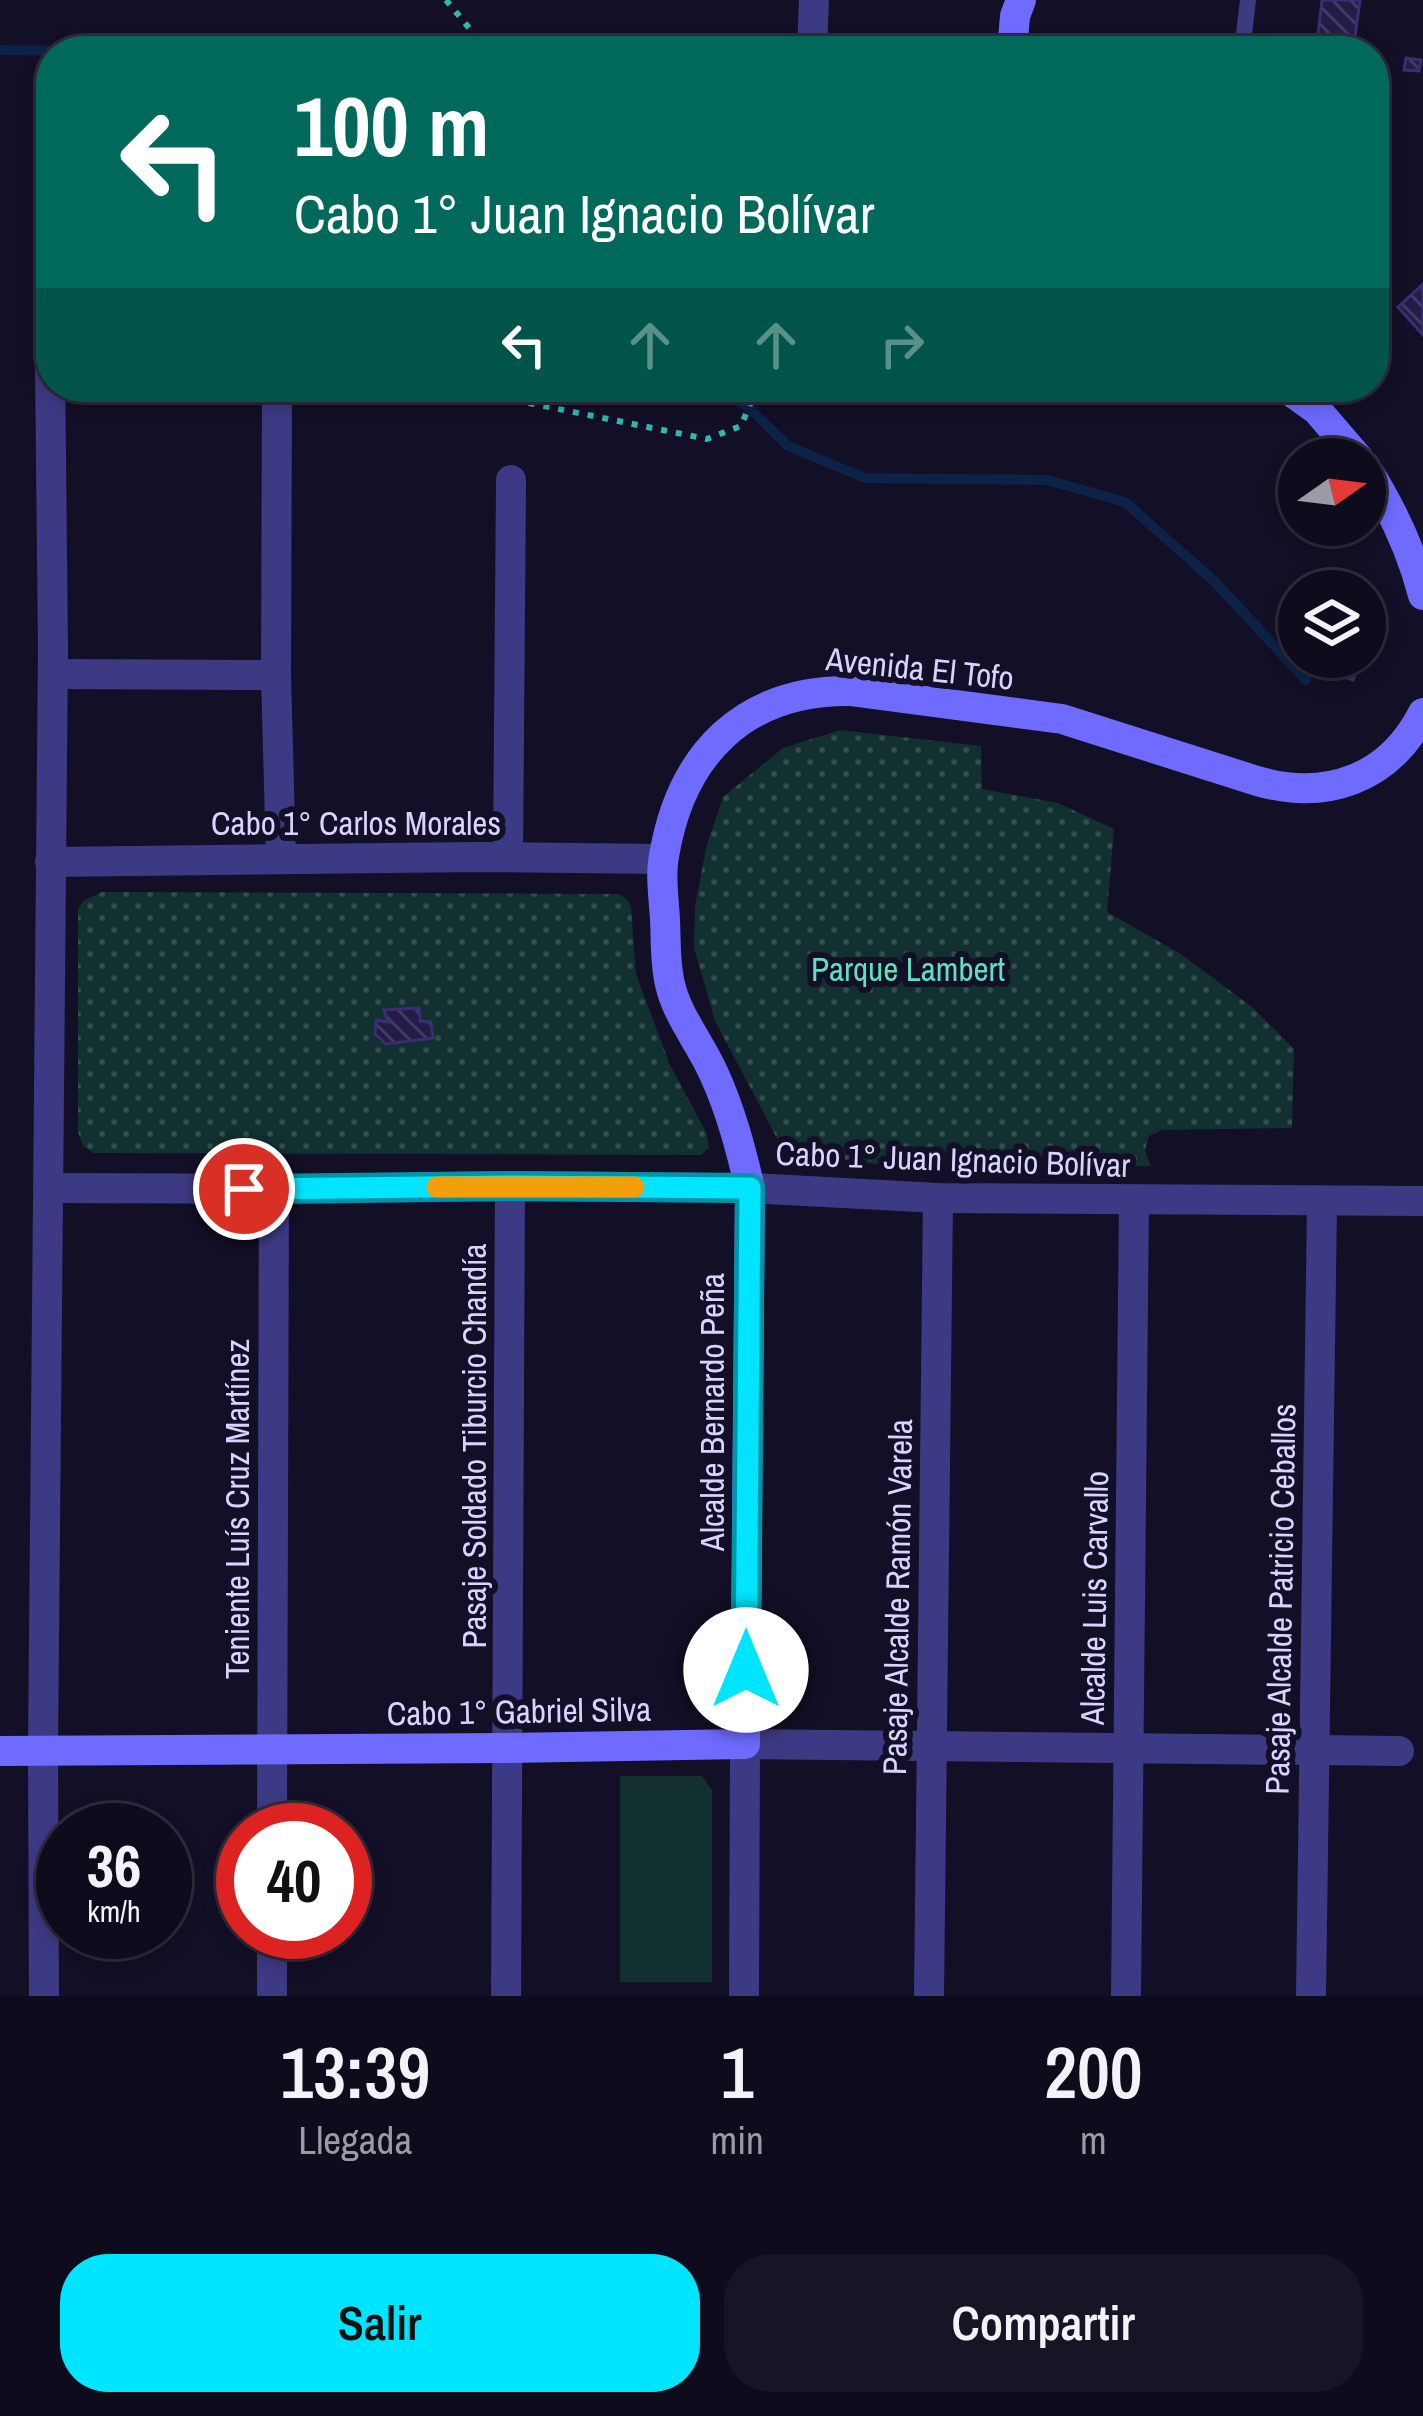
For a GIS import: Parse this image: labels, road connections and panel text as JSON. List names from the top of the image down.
{
  "streets": {
    "street": [
      "Avenida El Tofo",
      "Cabo 1° Carlos Morales",
      "Cabo 1° Juan Ignacio Bolívar",
      "Alcalde Bernardo Peña",
      "Pasaje Soldado Tiburcio Chandía",
      "Teniente Luís Cruz Martínez",
      "Pasaje Alcalde Ramón Varela",
      "Alcalde Luis Carvallo",
      "Pasaje Alcalde Patricio Ceballos",
      "Cabo 1° Gabriel Silva"
    ]
  },
  "crossings": [
    ["Avenida El Tofo", "Cabo 1° Carlos Morales"],
    ["Avenida El Tofo", "Cabo 1° Juan Ignacio Bolívar"],
    ["Avenida El Tofo", "Alcalde Bernardo Peña"],
    ["Cabo 1° Juan Ignacio Bolívar", "Alcalde Bernardo Peña"],
    ["Cabo 1° Juan Ignacio Bolívar", "Pasaje Soldado Tiburcio Chandía"],
    ["Cabo 1° Juan Ignacio Bolívar", "Teniente Luís Cruz Martínez"],
    ["Cabo 1° Juan Ignacio Bolívar", "Pasaje Alcalde Ramón Varela"],
    ["Cabo 1° Juan Ignacio Bolívar", "Alcalde Luis Carvallo"],
    ["Cabo 1° Juan Ignacio Bolívar", "Pasaje Alcalde Patricio Ceballos"],
    ["Alcalde Bernardo Peña", "Cabo 1° Gabriel Silva"],
    ["Pasaje Soldado Tiburcio Chandía", "Cabo 1° Gabriel Silva"],
    ["Teniente Luís Cruz Martínez", "Cabo 1° Gabriel Silva"],
    ["Pasaje Alcalde Ramón Varela", "Cabo 1° Gabriel Silva"],
    ["Alcalde Luis Carvallo", "Cabo 1° Gabriel Silva"],
    ["Pasaje Alcalde Patricio Ceballos", "Cabo 1° Gabriel Silva"]
  ],
  "parks": ["Parque Lambert"],
  "north": "right",
  "page": {
    "turn": ["100 m", "Cabo 1° Juan Ignacio Bolívar"],
    "speed": "36 km/h",
    "limit": "40",
    "eta": [
      "13:39",
      "Llegada",
      "1",
      "min",
      "200",
      "m"
    ],
    "buttons": ["Salir", "Compartir"]
  }
}
